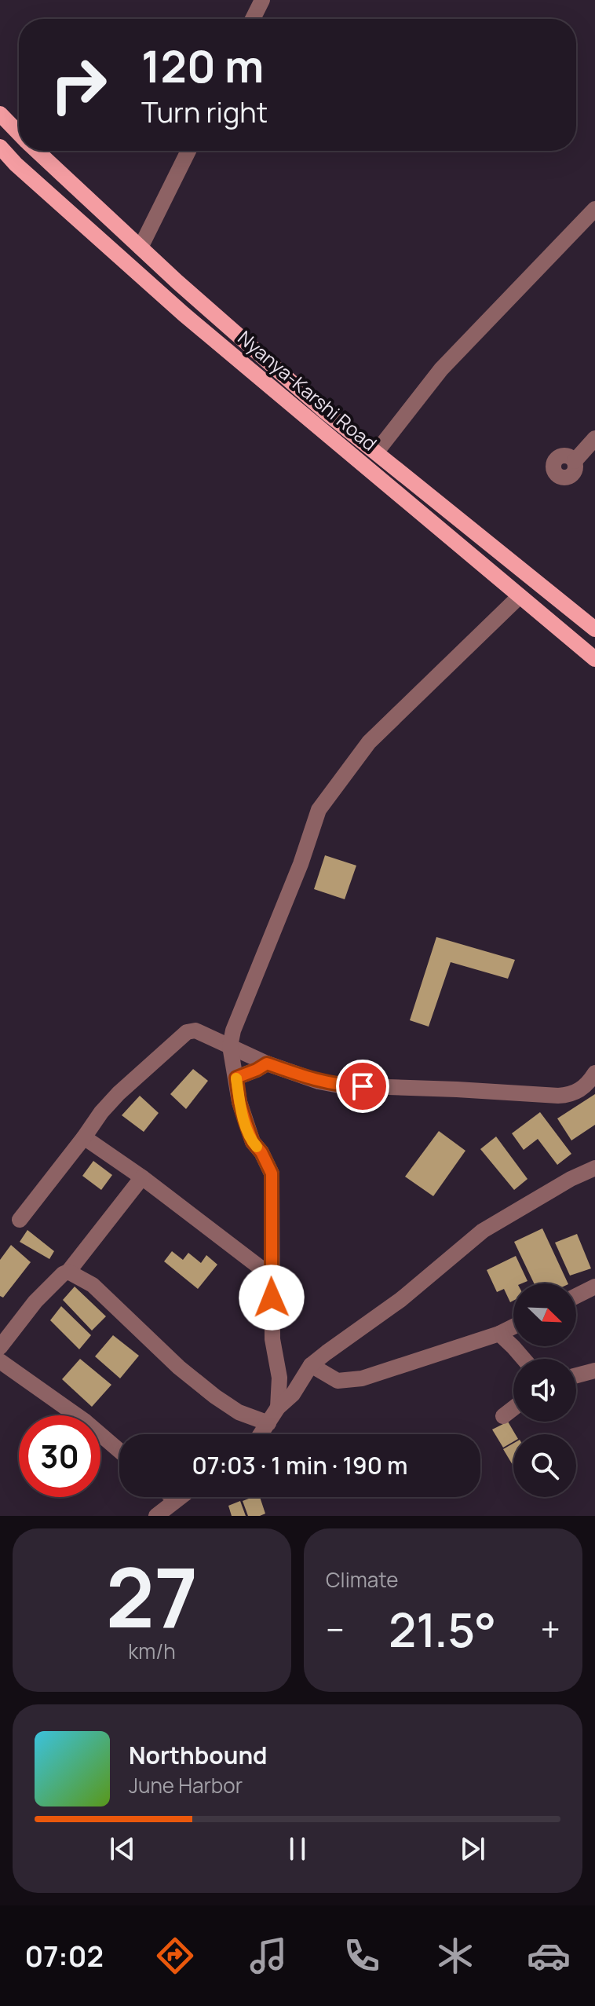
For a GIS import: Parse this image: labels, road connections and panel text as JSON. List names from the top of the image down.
{
  "streets": {
    "main road": ["Nyanya-Karshi Road"]
  },
  "north": "bottom right",
  "page": {
    "turn": ["120 m", "Turn right"],
    "limit": "30",
    "trip": "07:03 · 1 min · 190 m",
    "tile": [
      ["27", "km/h"],
      "Climate"
    ],
    "heat": ["−", "21.5°", "+"],
    "song": ["Northbound", "June Harbor"],
    "tabs": "07:02"
  }
}
